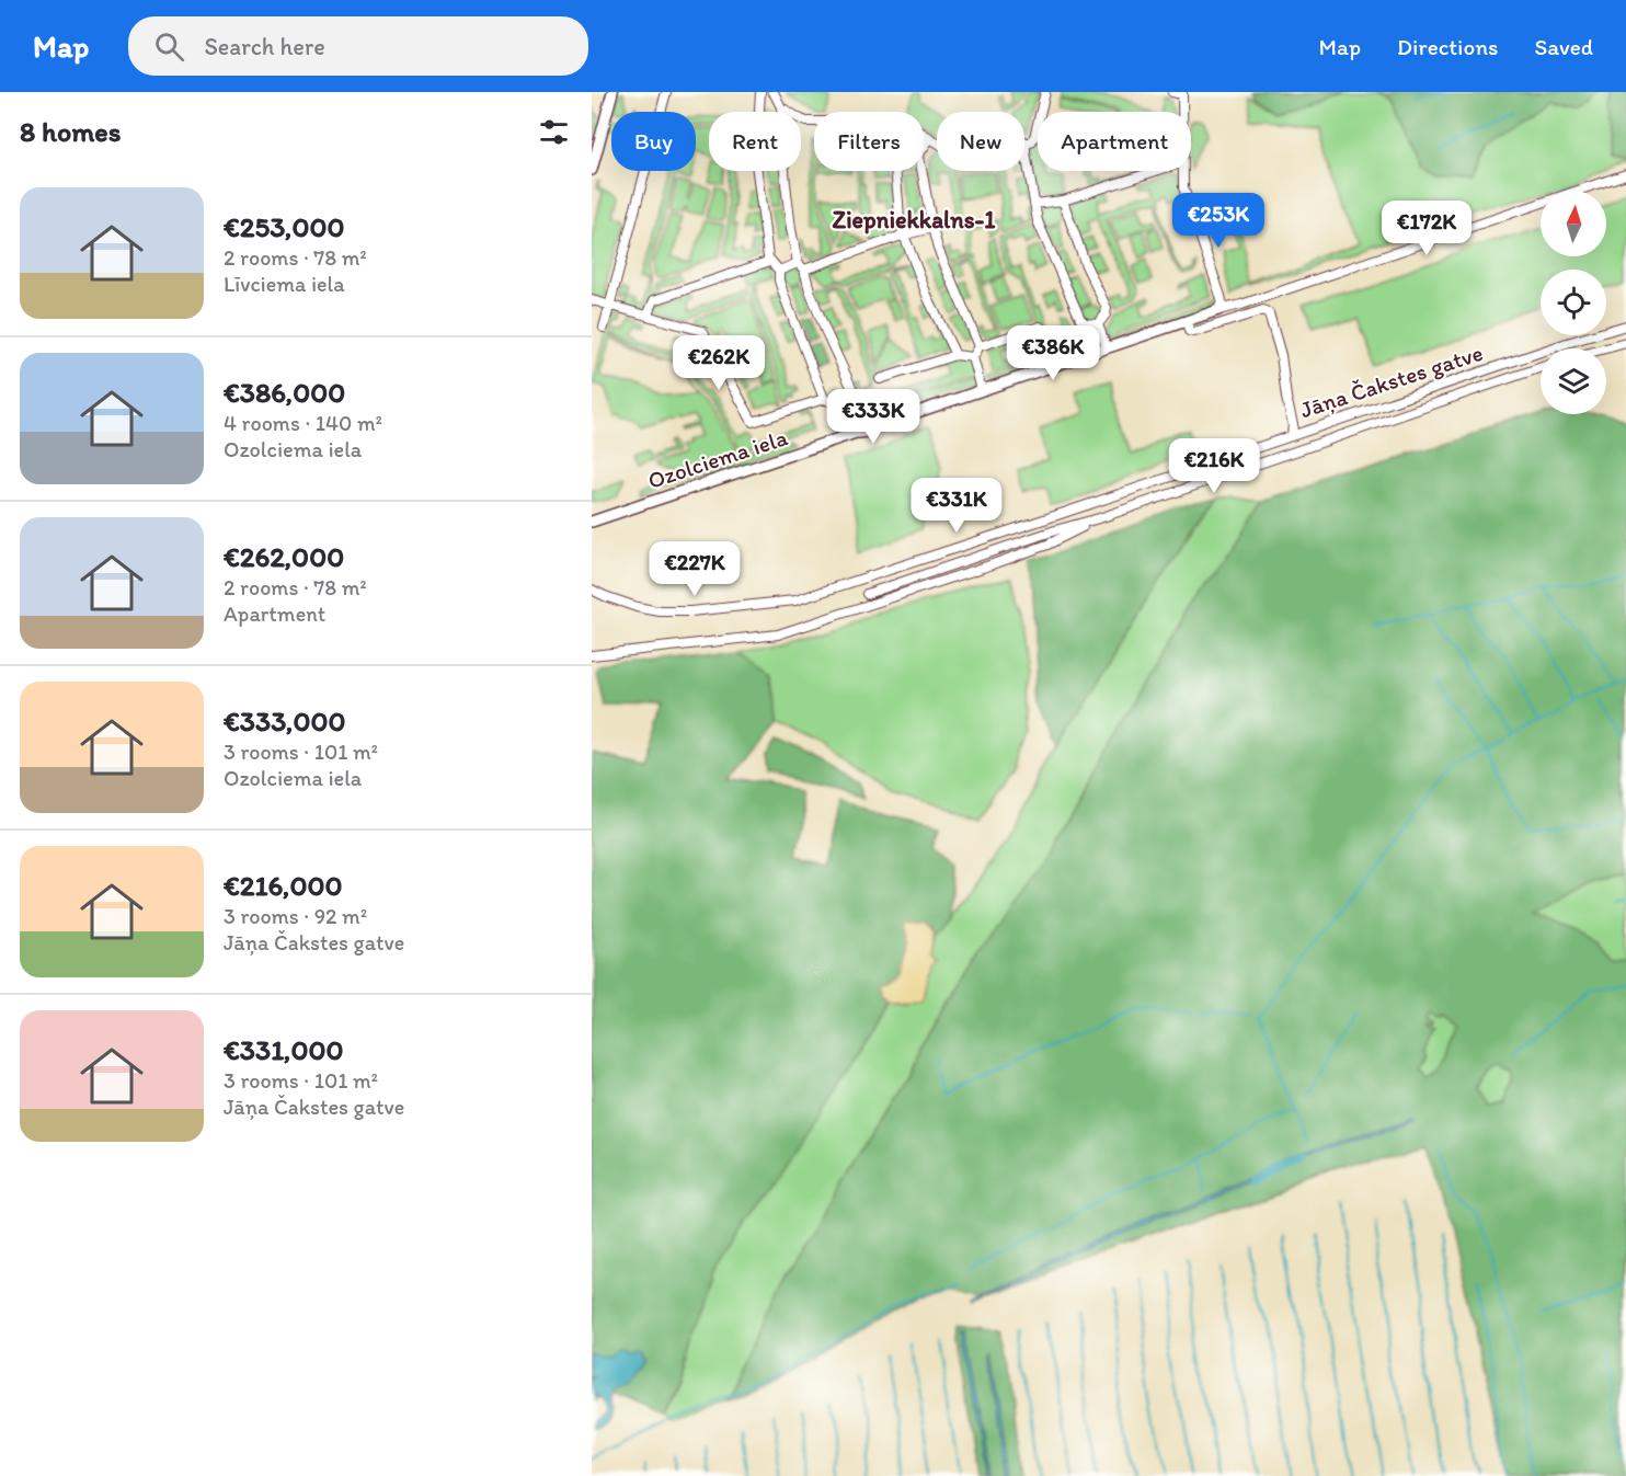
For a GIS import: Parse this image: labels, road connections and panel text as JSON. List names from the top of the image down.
{
  "streets": {
    "street": ["Jāņa Čakstes gatve", "Ozolciema iela"]
  },
  "districts": ["Ziepniekkalns-1"],
  "north": "top",
  "page": {
    "header": "Map",
    "search": "Search here",
    "nav": ["Map", "Directions", "Saved"],
    "heading": "8 homes",
    "chip": [
      "Buy",
      "Rent",
      "Filters",
      "New",
      "Apartment"
    ],
    "list": [
      {
        "name": "€253,000",
        "note": "2 rooms · 78 m² · Līvciema iela"
      },
      {
        "name": "€386,000",
        "note": "4 rooms · 140 m² · Ozolciema iela"
      },
      {
        "name": "€262,000",
        "note": "2 rooms · 78 m² · Apartment"
      },
      {
        "name": "€333,000",
        "note": "3 rooms · 101 m² · Ozolciema iela"
      },
      {
        "name": "€216,000",
        "note": "3 rooms · 92 m² · Jāņa Čakstes gatve"
      },
      {
        "name": "€331,000",
        "note": "3 rooms · 101 m² · Jāņa Čakstes gatve"
      }
    ],
    "price": [
      "€253K",
      "€172K",
      "€386K",
      "€262K",
      "€333K",
      "€216K",
      "€331K",
      "€227K"
    ]
  }
}
